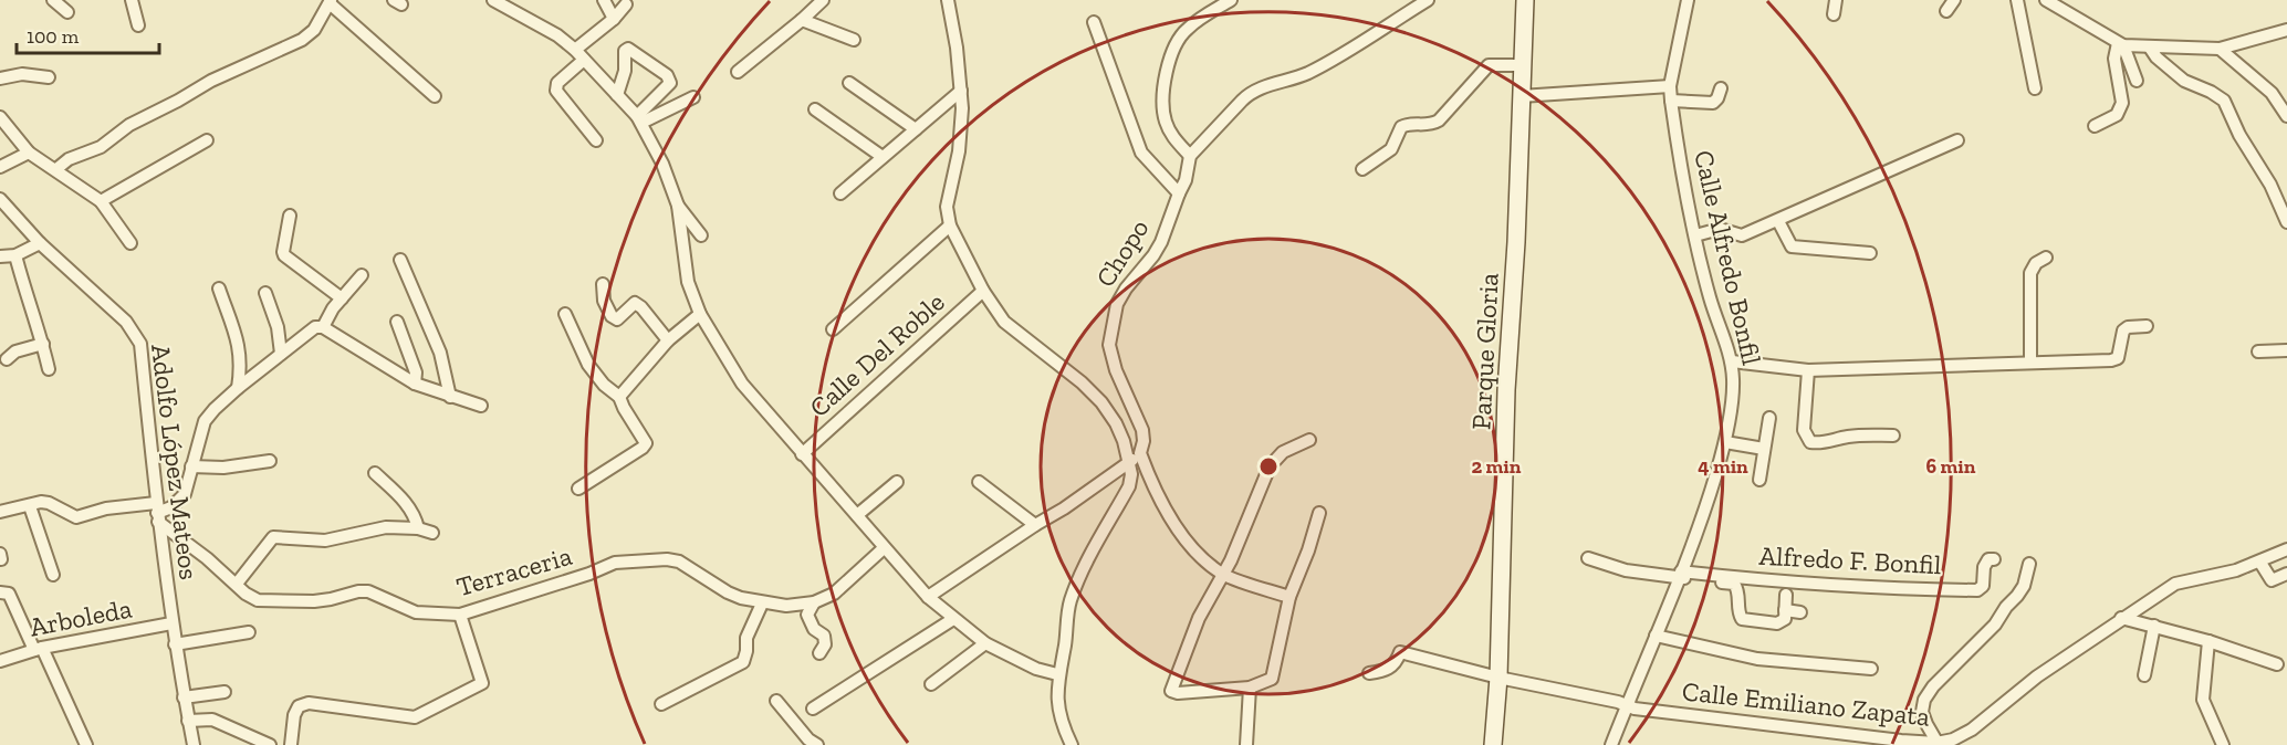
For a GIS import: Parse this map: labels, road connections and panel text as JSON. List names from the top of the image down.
{
  "streets": {
    "main road": ["Parque Gloria"],
    "street": [
      "Chopo",
      "Calle Alfredo Bonfil",
      "Calle Del Roble",
      "Adolfo López Mateos",
      "Alfredo F. Bonfil",
      "Terraceria",
      "Arboleda",
      "Calle Emiliano Zapata"
    ]
  },
  "crossings": [
    ["Calle Alfredo Bonfil", "Alfredo F. Bonfil"],
    ["Calle Alfredo Bonfil", "Calle Emiliano Zapata"],
    ["Parque Gloria", "Calle Emiliano Zapata"],
    ["Adolfo López Mateos", "Terraceria"],
    ["Adolfo López Mateos", "Arboleda"]
  ],
  "scale_bar": "100 m",
  "rings": ["2 min", "4 min", "6 min"]
}
